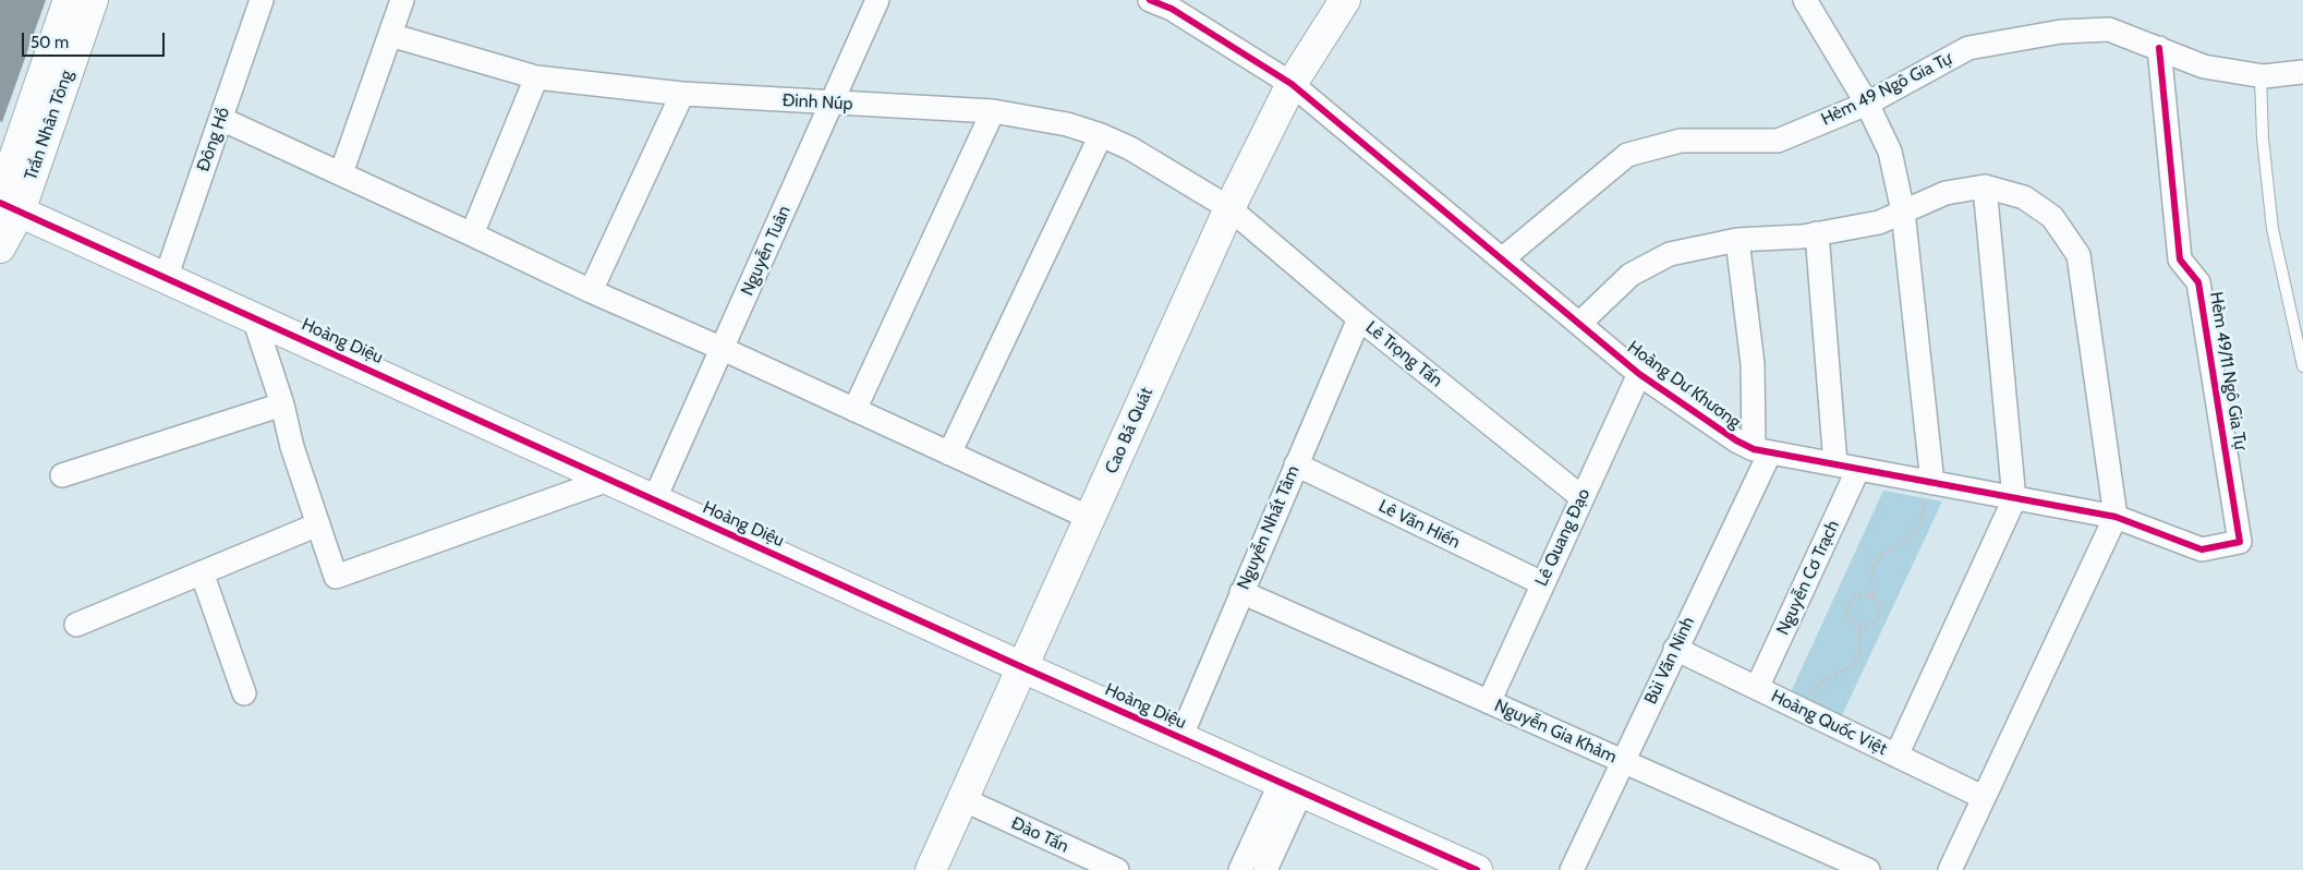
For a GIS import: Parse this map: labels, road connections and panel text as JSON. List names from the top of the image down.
{
  "streets": {
    "street": [
      "Hẻm 49 Ngô Gia Tự",
      "Đinh Núp",
      "Trần Nhân Tông",
      "Đông Hồ",
      "Nguyễn Tuân",
      "Hoàng Diệu",
      "Lê Trọng Tấn",
      "Hẻm 49/11 Ngô Gia Tự",
      "Hoàng Dư Khương",
      "Cao Bá Quát",
      "Lê Văn Hiến",
      "Nguyễn Nhất Tâm",
      "Lê Quang Đạo",
      "Nguyễn Cơ Trạch",
      "Bùi Văn Ninh",
      "Hoàng Quốc Việt",
      "Nguyễn Gia Khảm",
      "Đào Tấn"
    ]
  },
  "crossings": [
    ["Hẻm 49 Ngô Gia Tự", "Hẻm 49/11 Ngô Gia Tự"],
    ["Hẻm 49 Ngô Gia Tự", "Hoàng Dư Khương"],
    ["Đinh Núp", "Nguyễn Tuân"],
    ["Đinh Núp", "Lê Trọng Tấn"],
    ["Đinh Núp", "Cao Bá Quát"],
    ["Trần Nhân Tông", "Hoàng Diệu"],
    ["Đông Hồ", "Hoàng Diệu"],
    ["Nguyễn Tuân", "Hoàng Diệu"],
    ["Hoàng Diệu", "Cao Bá Quát"],
    ["Hoàng Diệu", "Nguyễn Nhất Tâm"],
    ["Lê Trọng Tấn", "Cao Bá Quát"],
    ["Lê Trọng Tấn", "Nguyễn Nhất Tâm"],
    ["Lê Trọng Tấn", "Lê Quang Đạo"],
    ["Hẻm 49/11 Ngô Gia Tự", "Hoàng Dư Khương"],
    ["Hoàng Dư Khương", "Cao Bá Quát"],
    ["Hoàng Dư Khương", "Lê Quang Đạo"],
    ["Hoàng Dư Khương", "Nguyễn Cơ Trạch"],
    ["Hoàng Dư Khương", "Bùi Văn Ninh"],
    ["Cao Bá Quát", "Đào Tấn"],
    ["Lê Văn Hiến", "Nguyễn Nhất Tâm"],
    ["Lê Văn Hiến", "Lê Quang Đạo"],
    ["Nguyễn Nhất Tâm", "Nguyễn Gia Khảm"],
    ["Lê Quang Đạo", "Nguyễn Gia Khảm"],
    ["Nguyễn Cơ Trạch", "Hoàng Quốc Việt"],
    ["Bùi Văn Ninh", "Hoàng Quốc Việt"],
    ["Bùi Văn Ninh", "Nguyễn Gia Khảm"]
  ],
  "scale_bar": "50 m"
}
